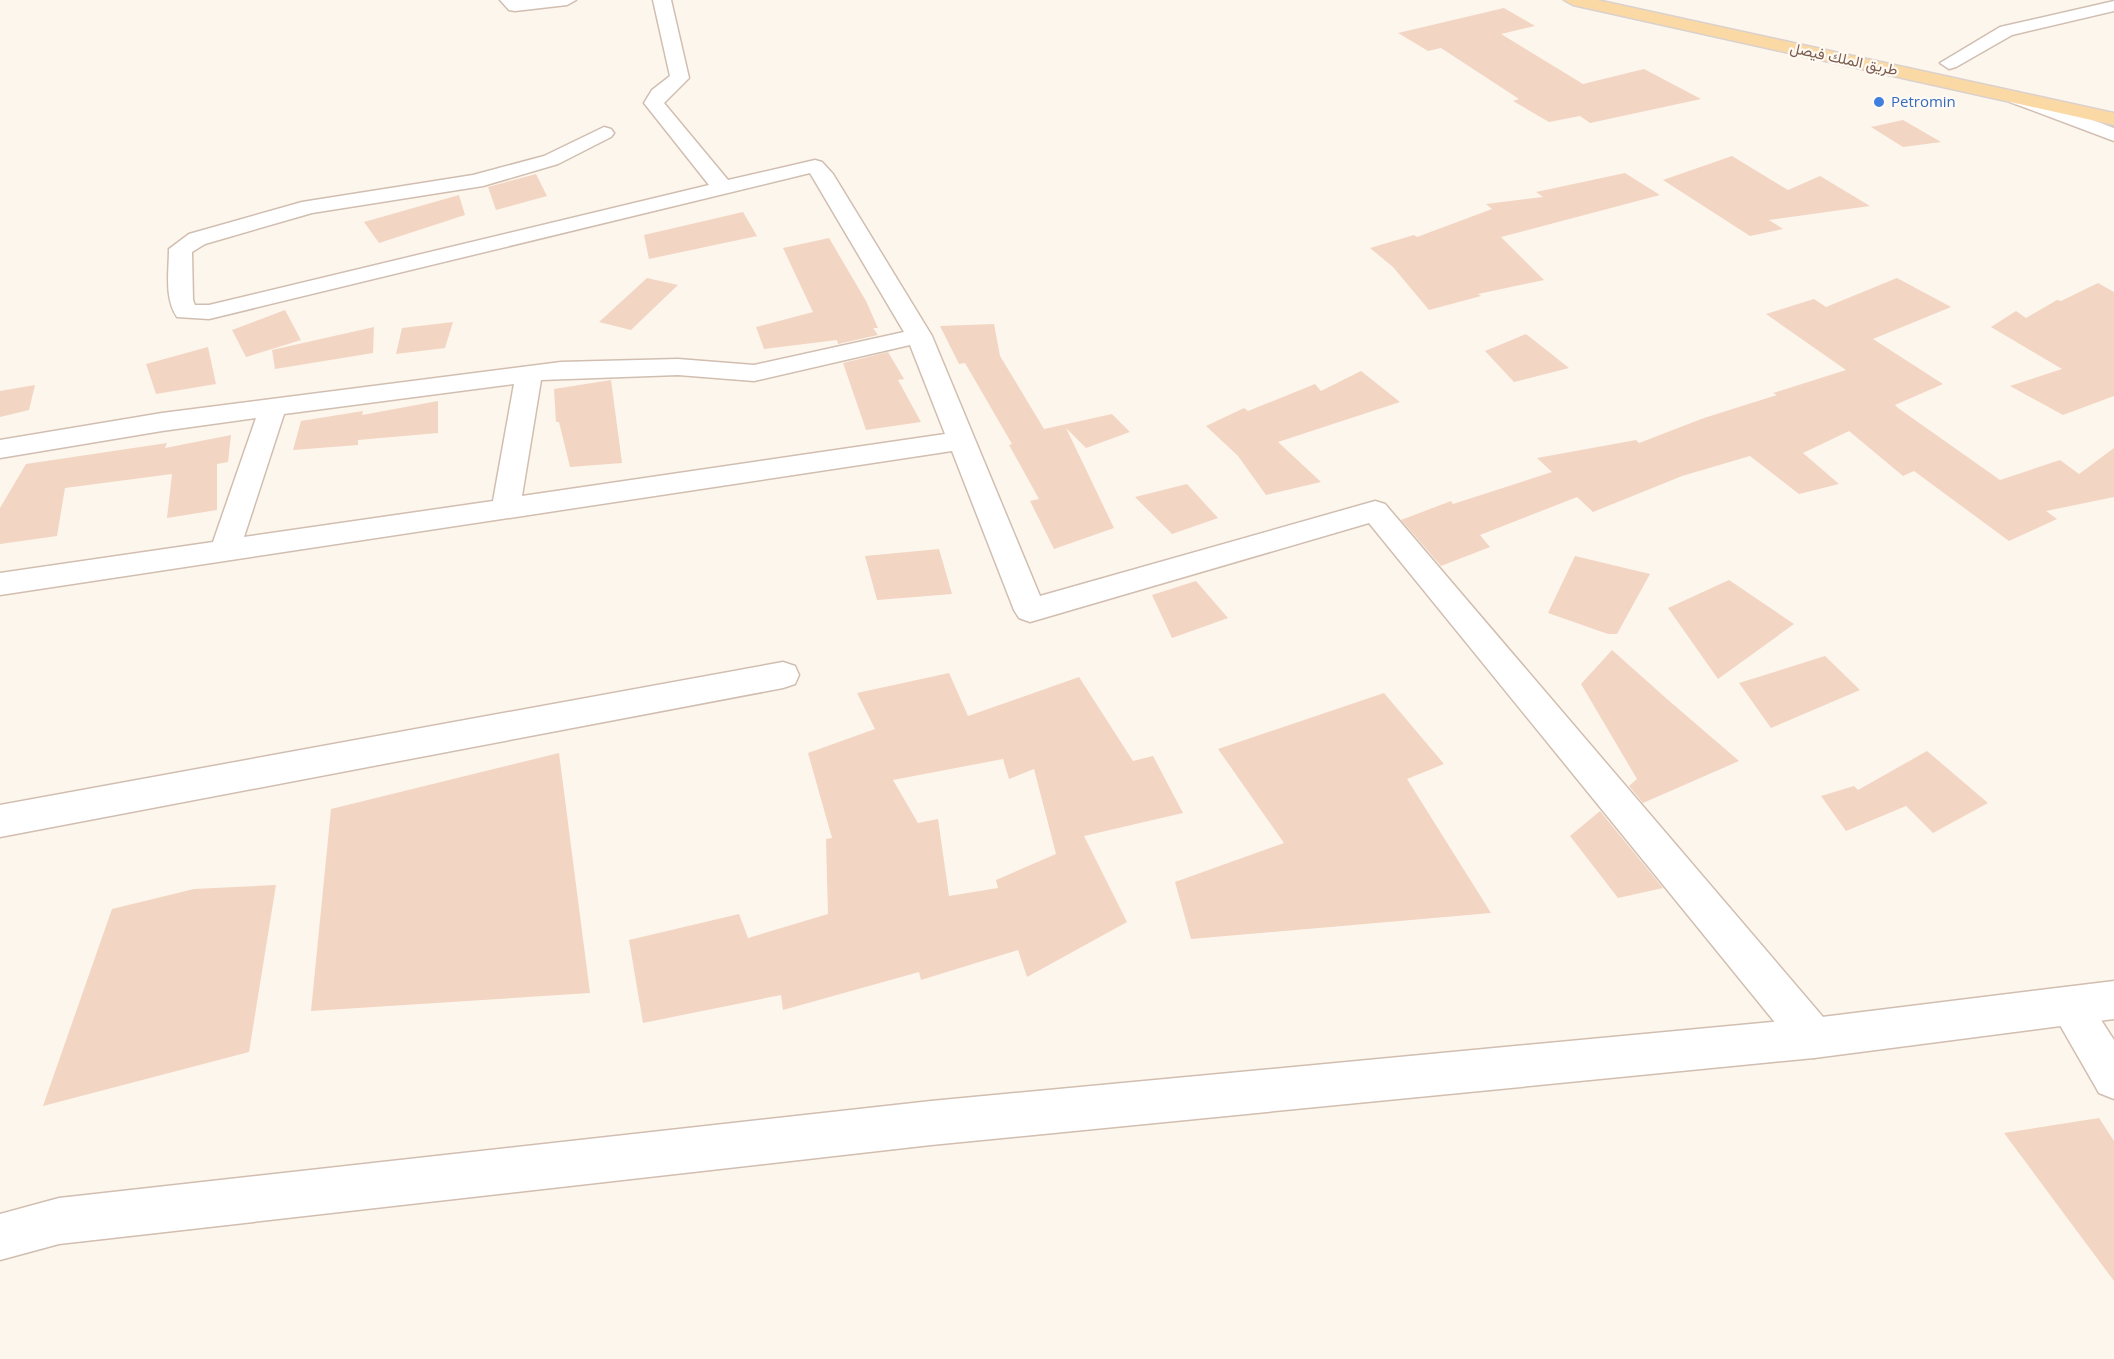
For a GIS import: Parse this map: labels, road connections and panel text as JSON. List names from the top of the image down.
{
  "streets": {
    "main road": ["طريق الملك فيصل"]
  },
  "places": ["Petromin"]
}
